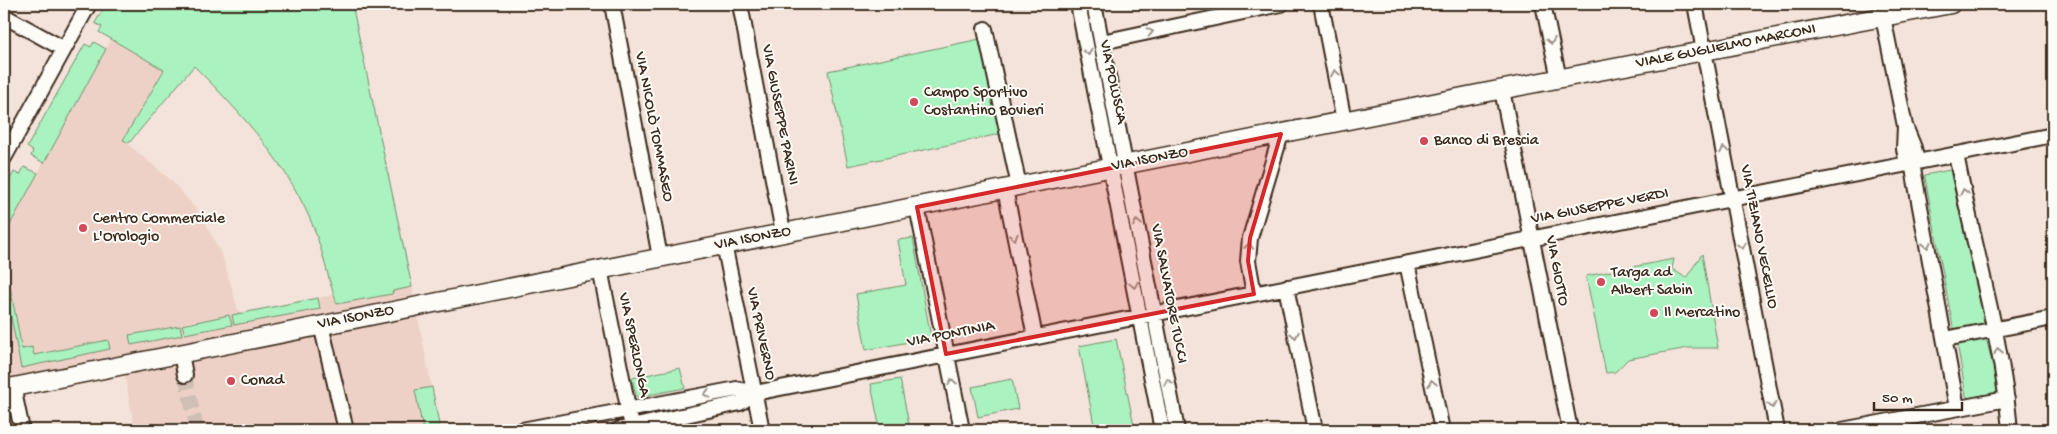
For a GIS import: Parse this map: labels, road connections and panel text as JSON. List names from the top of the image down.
{
  "streets": {
    "main road": ["VIALE GUGLIELMO MARCONI", "VIA ISONZO"],
    "street": [
      "VIA POLUSCA",
      "VIA GIUSEPPE PARINI",
      "VIA NICOLÒ TOMMASEO",
      "VIA GIUSEPPE VERDI",
      "VIA TIZIANO VECELLIO",
      "VIA GIOTTO",
      "VIA SALVATORE TUCCI",
      "VIA PRIVERNO",
      "VIA PONTINIA",
      "VIA SPERLONGA"
    ]
  },
  "crossings": [
    ["VIALE GUGLIELMO MARCONI", "VIA ISONZO"],
    ["VIALE GUGLIELMO MARCONI", "VIA TIZIANO VECELLIO"],
    ["VIALE GUGLIELMO MARCONI", "VIA GIOTTO"],
    ["VIA POLUSCA", "VIA ISONZO"],
    ["VIA POLUSCA", "VIA SALVATORE TUCCI"],
    ["VIA GIUSEPPE PARINI", "VIA ISONZO"],
    ["VIA NICOLÒ TOMMASEO", "VIA ISONZO"],
    ["VIA ISONZO", "VIA GIOTTO"],
    ["VIA ISONZO", "VIA SALVATORE TUCCI"],
    ["VIA ISONZO", "VIA PRIVERNO"],
    ["VIA ISONZO", "VIA SPERLONGA"],
    ["VIA GIUSEPPE VERDI", "VIA TIZIANO VECELLIO"],
    ["VIA GIUSEPPE VERDI", "VIA GIOTTO"],
    ["VIA GIUSEPPE VERDI", "VIA SALVATORE TUCCI"],
    ["VIA GIUSEPPE VERDI", "VIA PONTINIA"],
    ["VIA SALVATORE TUCCI", "VIA PONTINIA"],
    ["VIA PRIVERNO", "VIA PONTINIA"],
    ["VIA PONTINIA", "VIA SPERLONGA"]
  ],
  "places": [
    "Campo Sportivo Costantino Bovieri",
    "Banco di Brescia",
    "Centro Commerciale L'Orologio",
    "Targa ad Albert Sabin",
    "Il Mercatino",
    "Conad"
  ],
  "scale_bar": "50 m"
}
